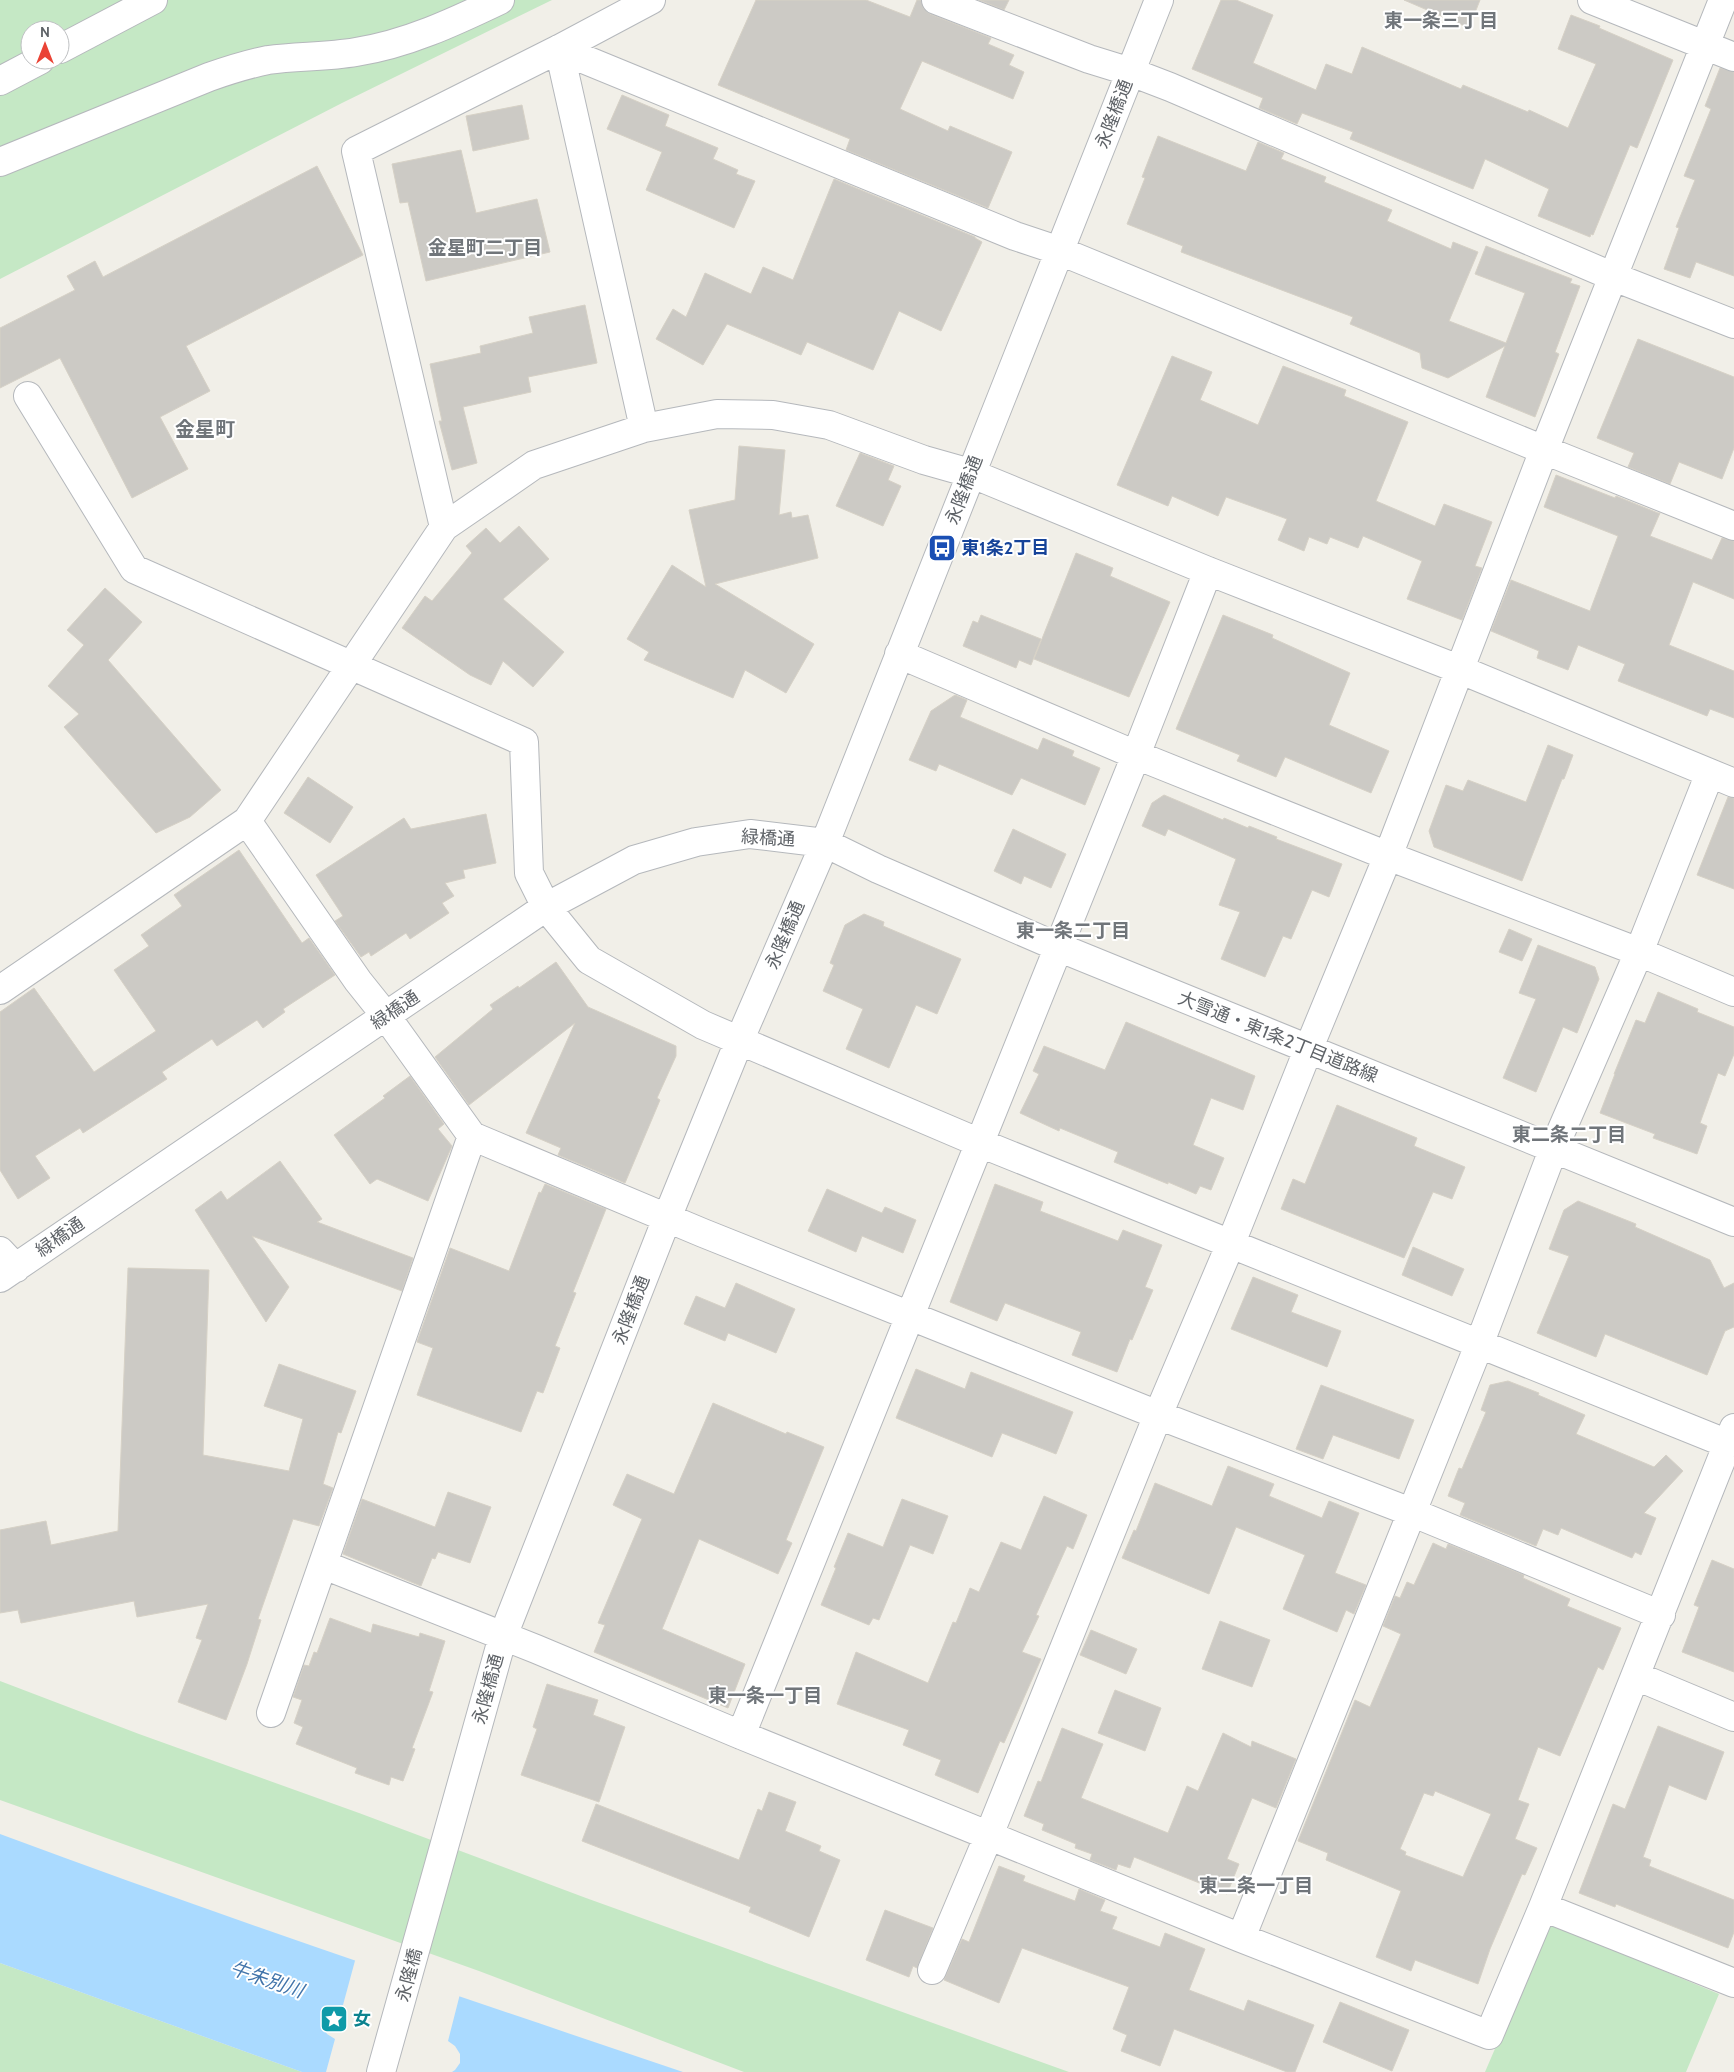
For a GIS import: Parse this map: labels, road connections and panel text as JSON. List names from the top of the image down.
{
  "streets": {
    "street": [
      "永隆橋通",
      "緑橋通",
      "大雪通・東1条2丁目道路線",
      "永隆橋"
    ]
  },
  "crossings": [
    ["永隆橋通", "緑橋通"],
    ["永隆橋通", "大雪通・東1条2丁目道路線"],
    ["永隆橋通", "永隆橋"],
    ["緑橋通", "大雪通・東1条2丁目道路線"]
  ],
  "districts": [
    "東一条三丁目",
    "金星町二丁目",
    "金星町",
    "東一条二丁目",
    "東二条二丁目",
    "東一条一丁目",
    "東二条一丁目"
  ],
  "water": ["牛朱別川"],
  "places": {
    "bus stop": ["東1条2丁目"],
    "place": ["女"]
  },
  "north": "top"
}
